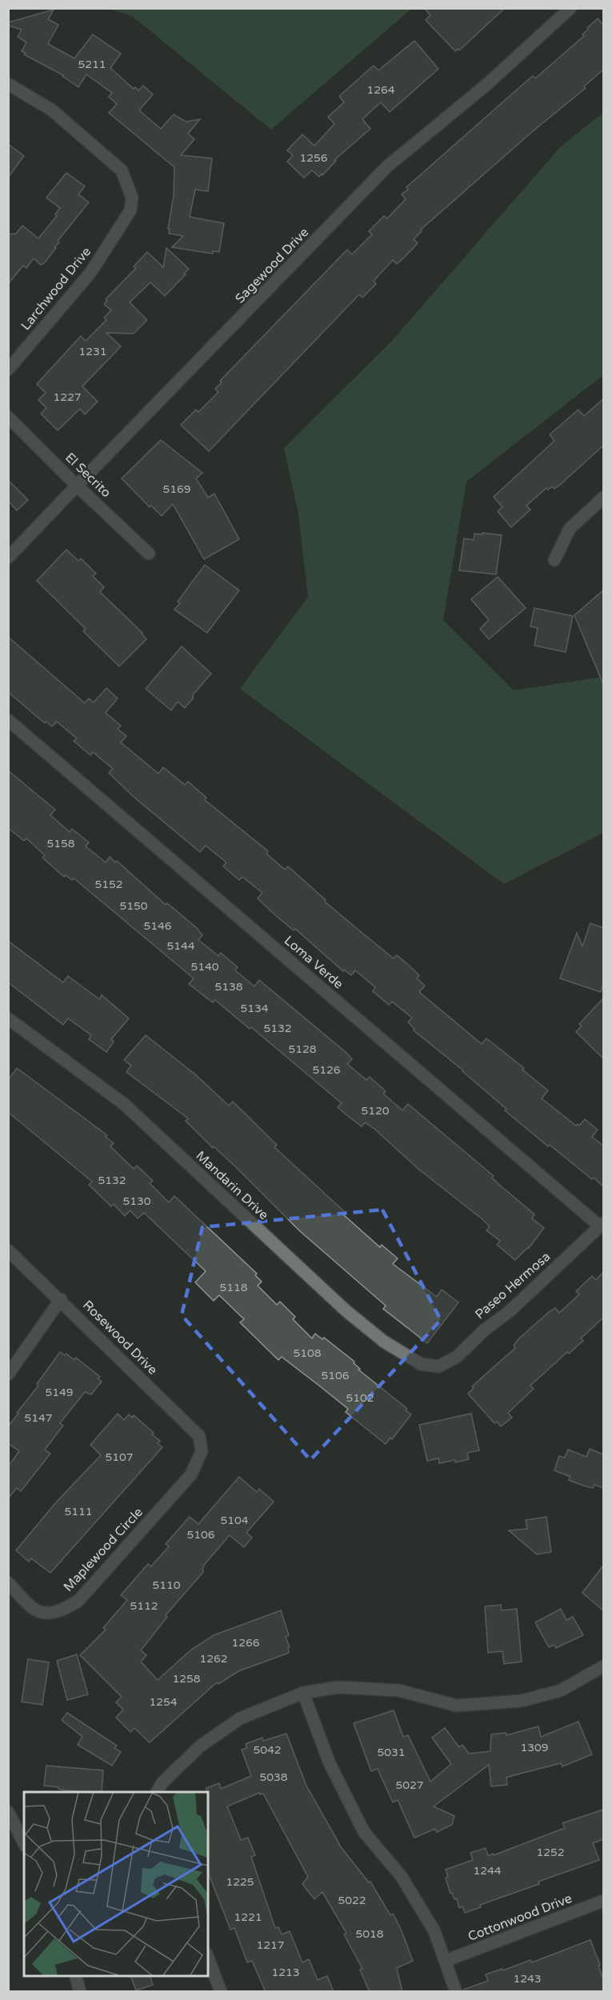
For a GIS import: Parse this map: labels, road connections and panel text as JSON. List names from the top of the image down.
{
  "streets": {
    "street": [
      "Sagewood Drive",
      "Larchwood Drive",
      "El Secrito",
      "Loma Verde",
      "Mandarin Drive",
      "Paseo Hermosa",
      "Rosewood Drive",
      "Maplewood Circle",
      "Cottonwood Drive"
    ]
  },
  "crossings": [
    ["Sagewood Drive", "El Secrito"],
    ["Loma Verde", "Paseo Hermosa"],
    ["Mandarin Drive", "Paseo Hermosa"],
    ["Rosewood Drive", "Maplewood Circle"]
  ],
  "house_numbers": [
    "5211",
    "1264",
    "1256",
    "1231",
    "1227",
    "5169",
    "5158",
    "5152",
    "5150",
    "5146",
    "5144",
    "5140",
    "5138",
    "5134",
    "5132",
    "5128",
    "5126",
    "5120",
    "5132",
    "5130",
    "5118",
    "5108",
    "5106",
    "5149",
    "5102",
    "5147",
    "5107",
    "5111",
    "5104",
    "5106",
    "5110",
    "5112",
    "1266",
    "1262",
    "1258",
    "1254",
    "1309",
    "5042",
    "5031",
    "5038",
    "5027",
    "1252",
    "1244",
    "1225",
    "5022",
    "1221",
    "5018",
    "1217",
    "1213",
    "1243"
  ]
}
